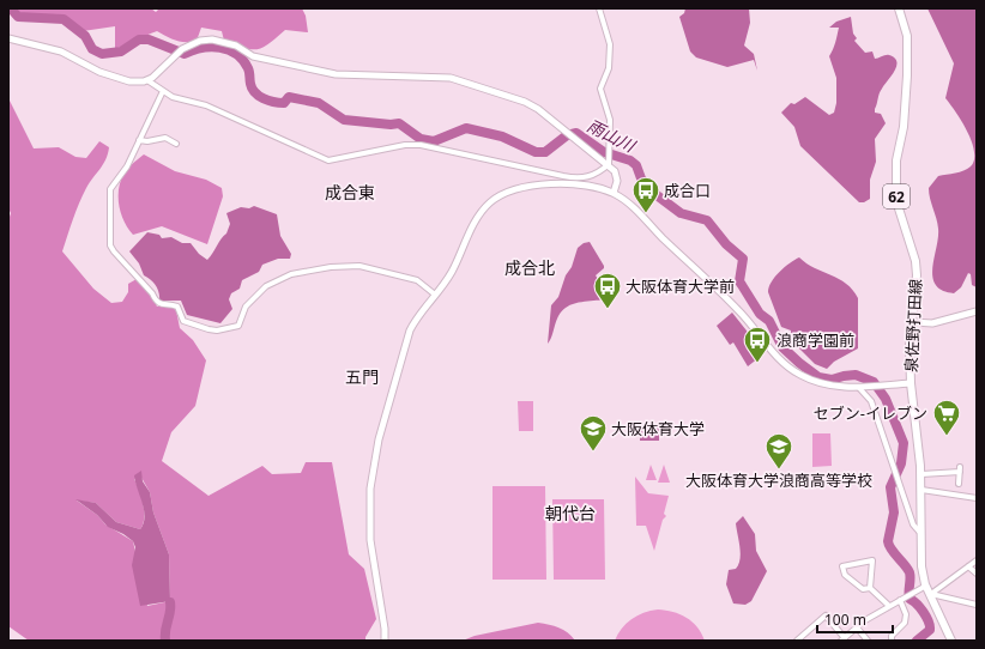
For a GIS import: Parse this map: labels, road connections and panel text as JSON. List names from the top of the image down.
{
  "streets": {
    "main road": ["62", "泉佐野打田線"]
  },
  "districts": [
    "成合東",
    "成合北",
    "五門",
    "朝代台"
  ],
  "water": ["雨山川"],
  "places": {
    "bus stop": ["成合口", "大阪体育大学前", "浪商学園前"],
    "supermarket": ["セブン-イレブン"],
    "school or university": ["大阪体育大学", "大阪体育大学浪商高等学校"]
  },
  "scale_bar": "100 m"
}
